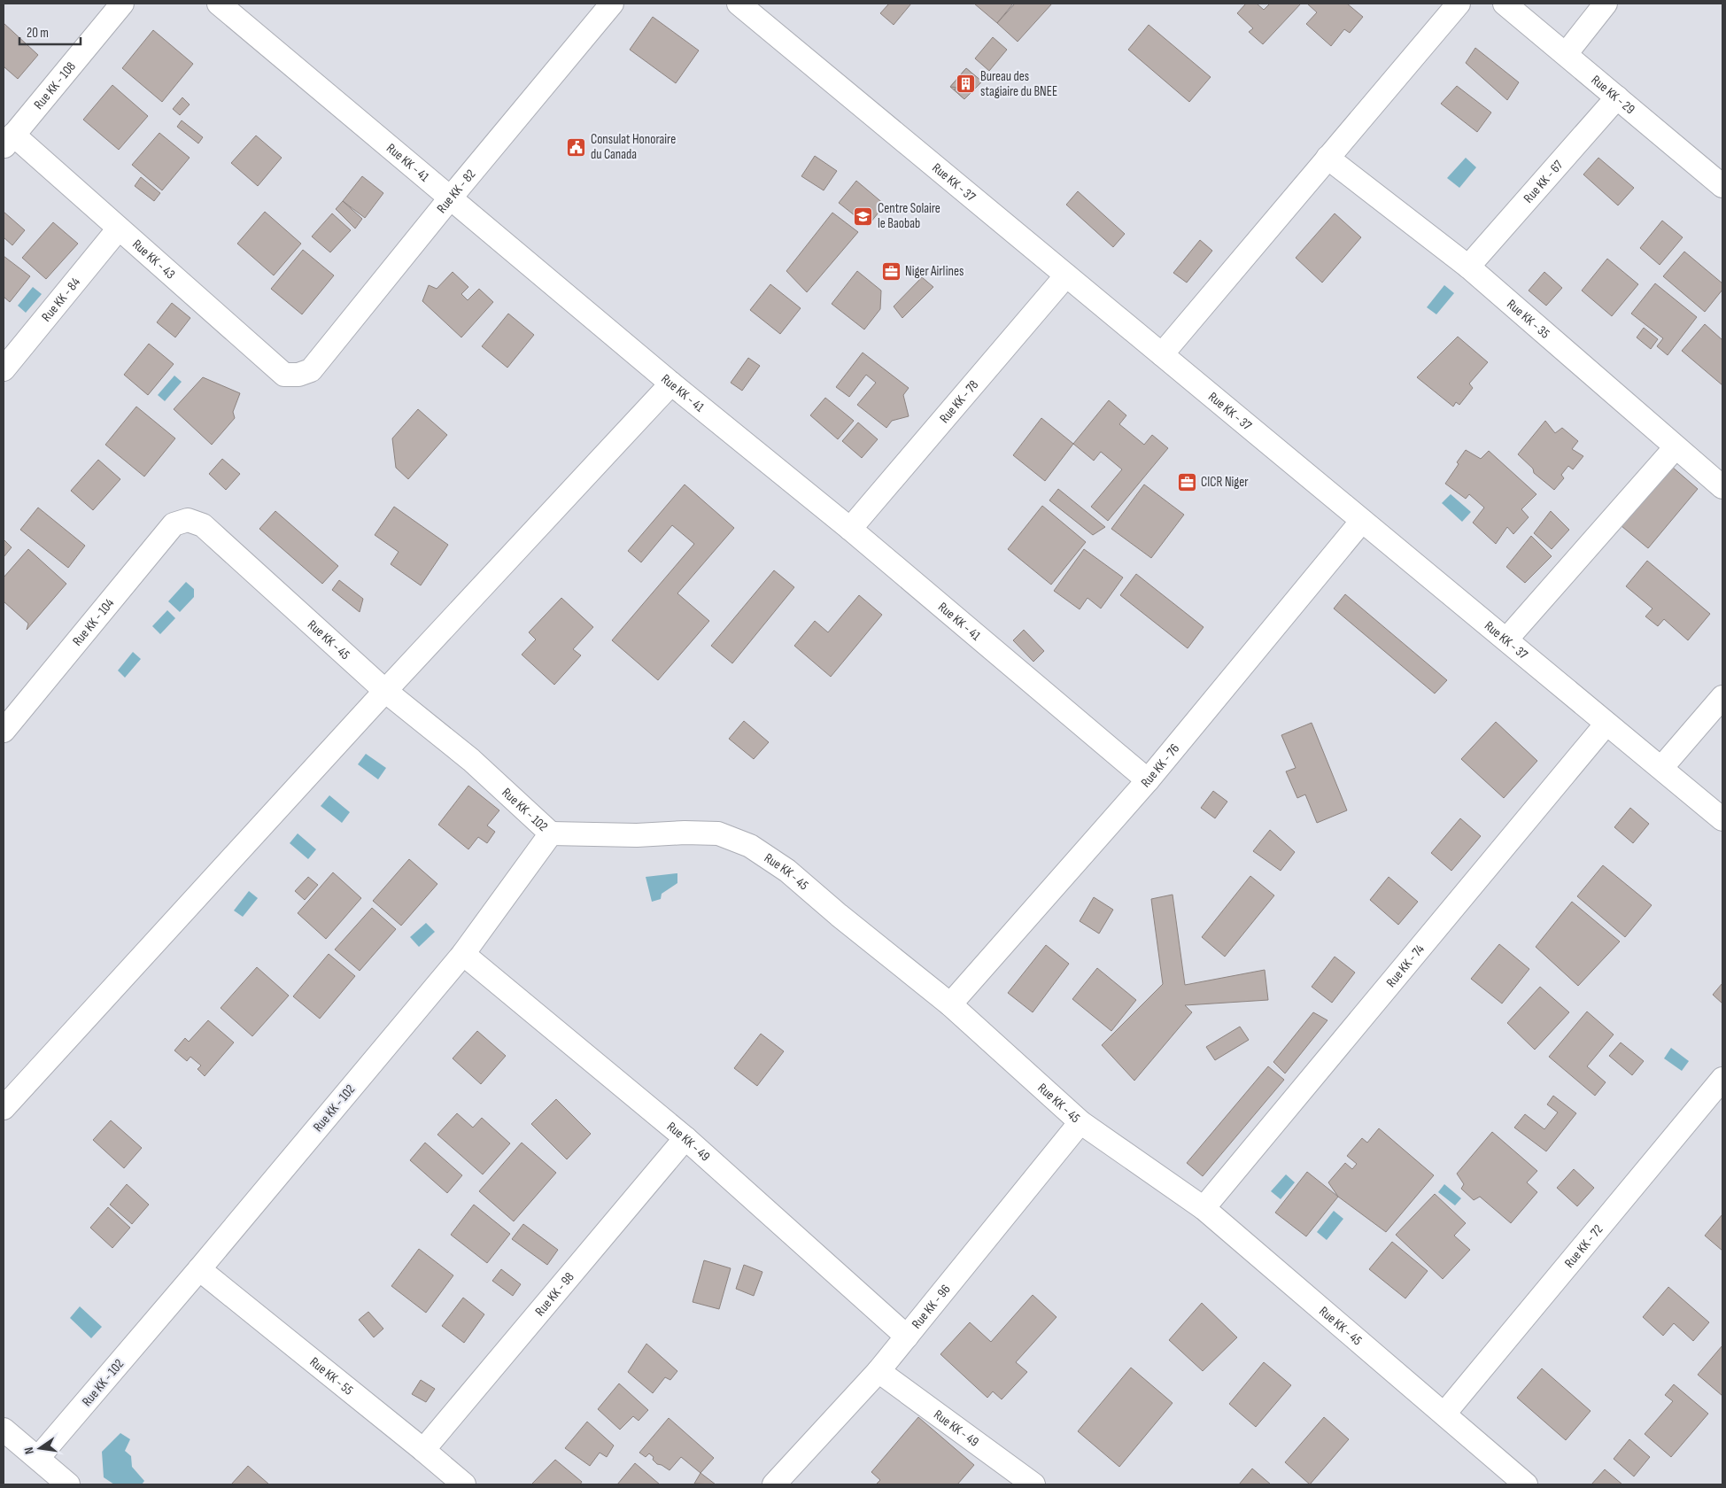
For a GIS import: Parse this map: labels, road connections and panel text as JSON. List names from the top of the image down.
{
  "streets": {
    "street": [
      "Rue KK - 108",
      "Rue KK - 29",
      "Rue KK - 41",
      "Rue KK - 37",
      "Rue KK - 67",
      "Rue KK - 82",
      "Rue KK - 43",
      "Rue KK - 84",
      "Rue KK - 35",
      "Rue KK - 78",
      "Rue KK - 104",
      "Rue KK - 45",
      "Rue KK - 76",
      "Rue KK - 102",
      "Rue KK - 74",
      "Rue KK - 49",
      "Rue KK - 72",
      "Rue KK - 98",
      "Rue KK - 96",
      "Rue KK - 55"
    ]
  },
  "crossings": [
    ["Rue KK - 108", "Rue KK - 43"],
    ["Rue KK - 29", "Rue KK - 67"],
    ["Rue KK - 41", "Rue KK - 82"],
    ["Rue KK - 41", "Rue KK - 78"],
    ["Rue KK - 41", "Rue KK - 76"],
    ["Rue KK - 37", "Rue KK - 78"],
    ["Rue KK - 37", "Rue KK - 76"],
    ["Rue KK - 37", "Rue KK - 74"],
    ["Rue KK - 67", "Rue KK - 35"],
    ["Rue KK - 82", "Rue KK - 43"],
    ["Rue KK - 43", "Rue KK - 84"],
    ["Rue KK - 104", "Rue KK - 45"],
    ["Rue KK - 45", "Rue KK - 76"],
    ["Rue KK - 45", "Rue KK - 102"],
    ["Rue KK - 45", "Rue KK - 74"],
    ["Rue KK - 45", "Rue KK - 72"],
    ["Rue KK - 45", "Rue KK - 96"],
    ["Rue KK - 102", "Rue KK - 49"],
    ["Rue KK - 102", "Rue KK - 55"],
    ["Rue KK - 49", "Rue KK - 98"],
    ["Rue KK - 49", "Rue KK - 96"],
    ["Rue KK - 98", "Rue KK - 55"]
  ],
  "places": {
    "building": ["Bureau des stagiaire du BNEE"],
    "public building": ["Consulat Honoraire du Canada"],
    "school or university": ["Centre Solaire le Baobab"],
    "office": ["Niger Airlines", "CICR Niger"]
  },
  "scale_bar": "20 m",
  "north": "left"
}
